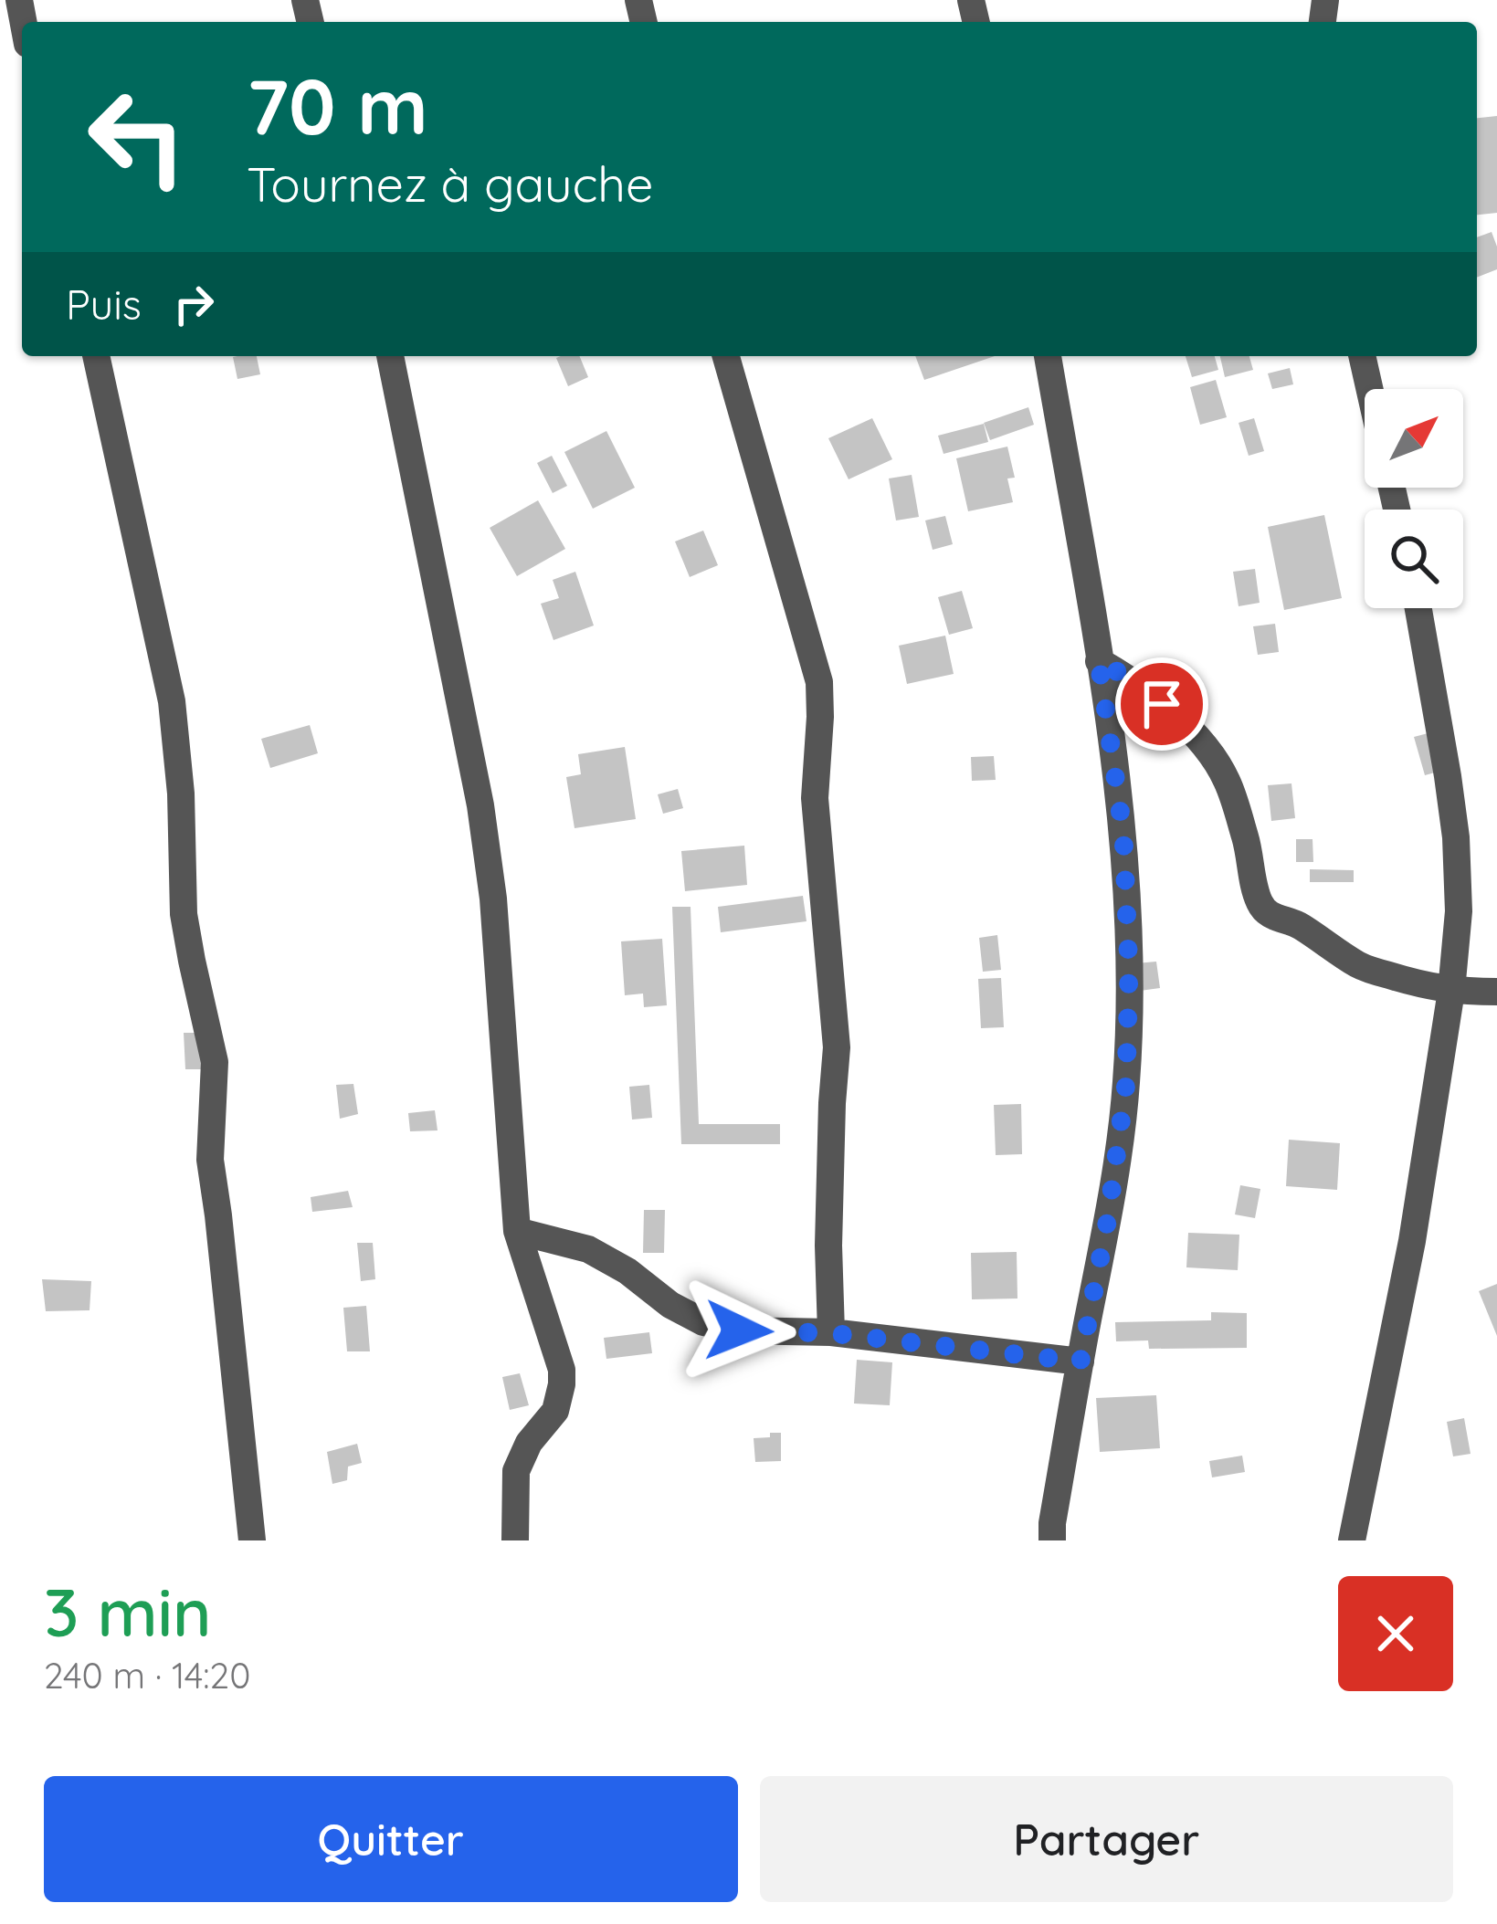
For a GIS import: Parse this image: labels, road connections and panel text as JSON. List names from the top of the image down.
{
  "north": "top right",
  "page": {
    "turn": ["70 m", "Tournez à gauche"],
    "then": "Puis",
    "heading": ["3 min", "240 m · 14:20"],
    "buttons": ["Quitter", "Partager"]
  }
}
